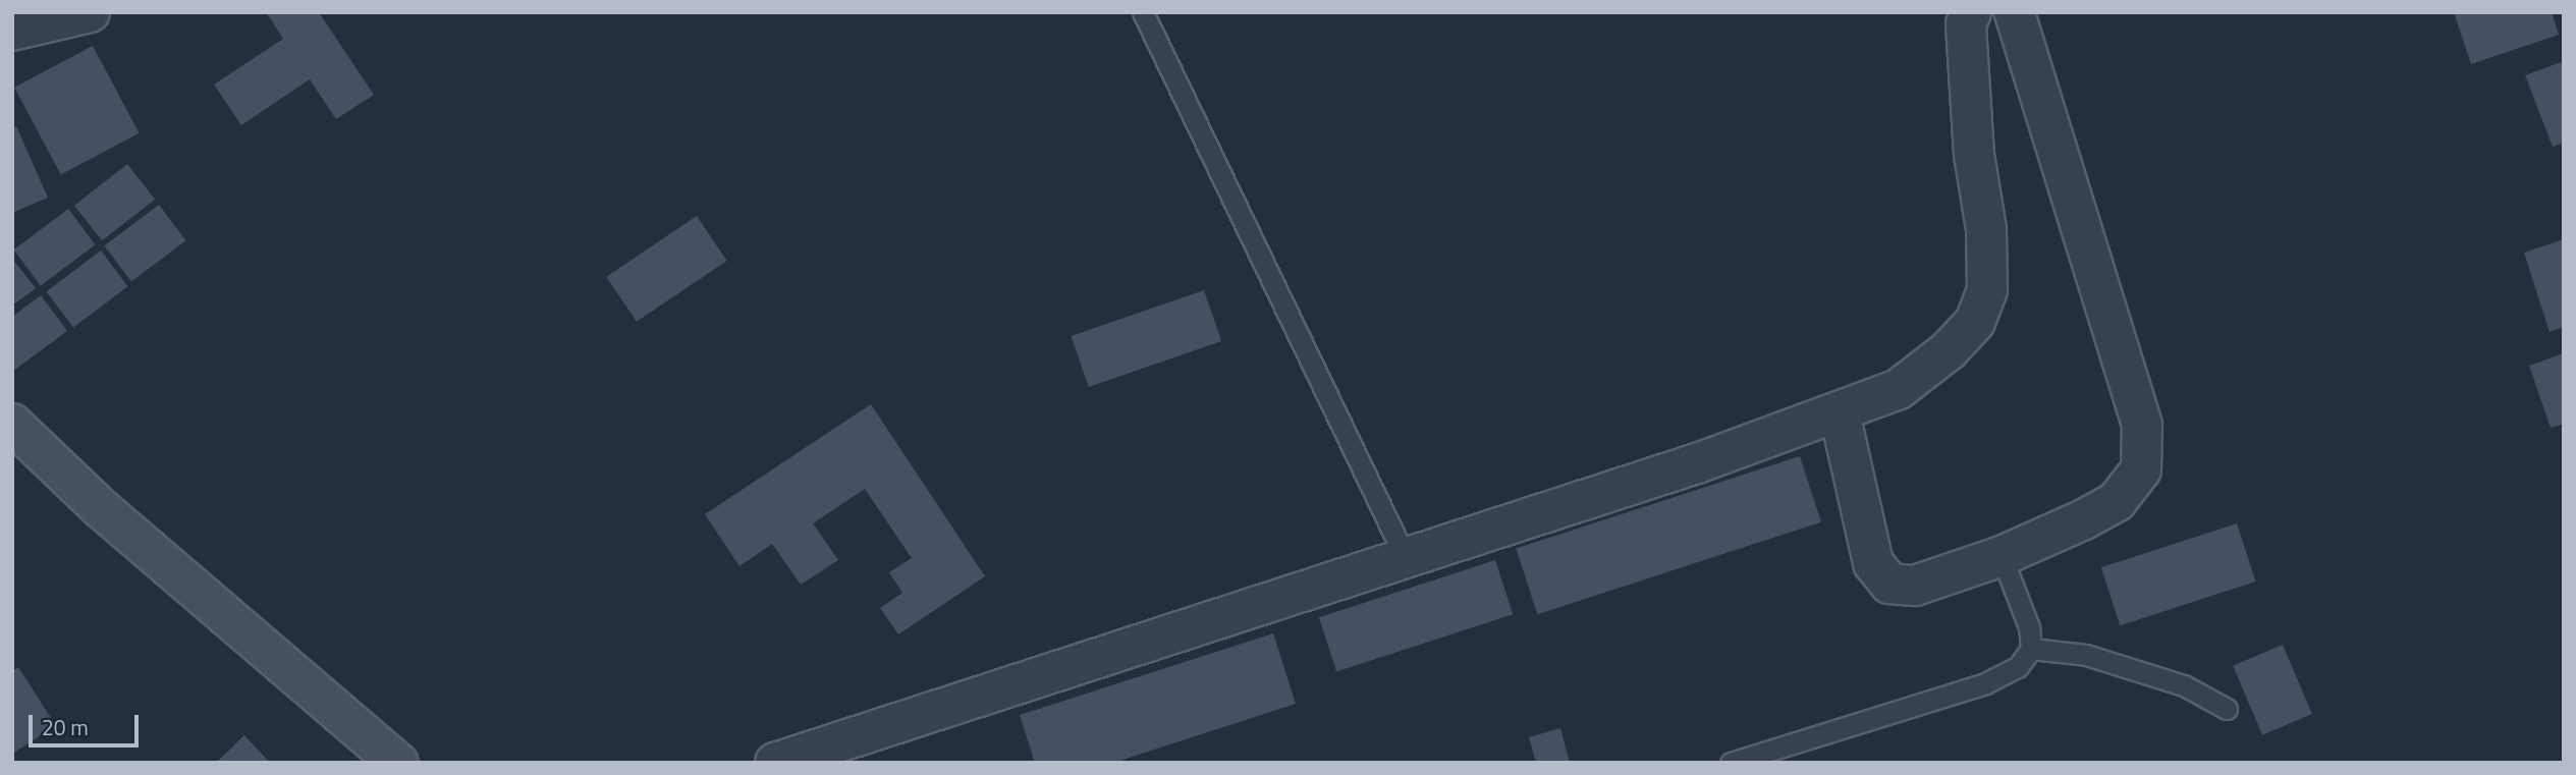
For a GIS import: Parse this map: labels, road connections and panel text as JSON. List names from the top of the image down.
{
  "scale_bar": "20 m"
}
